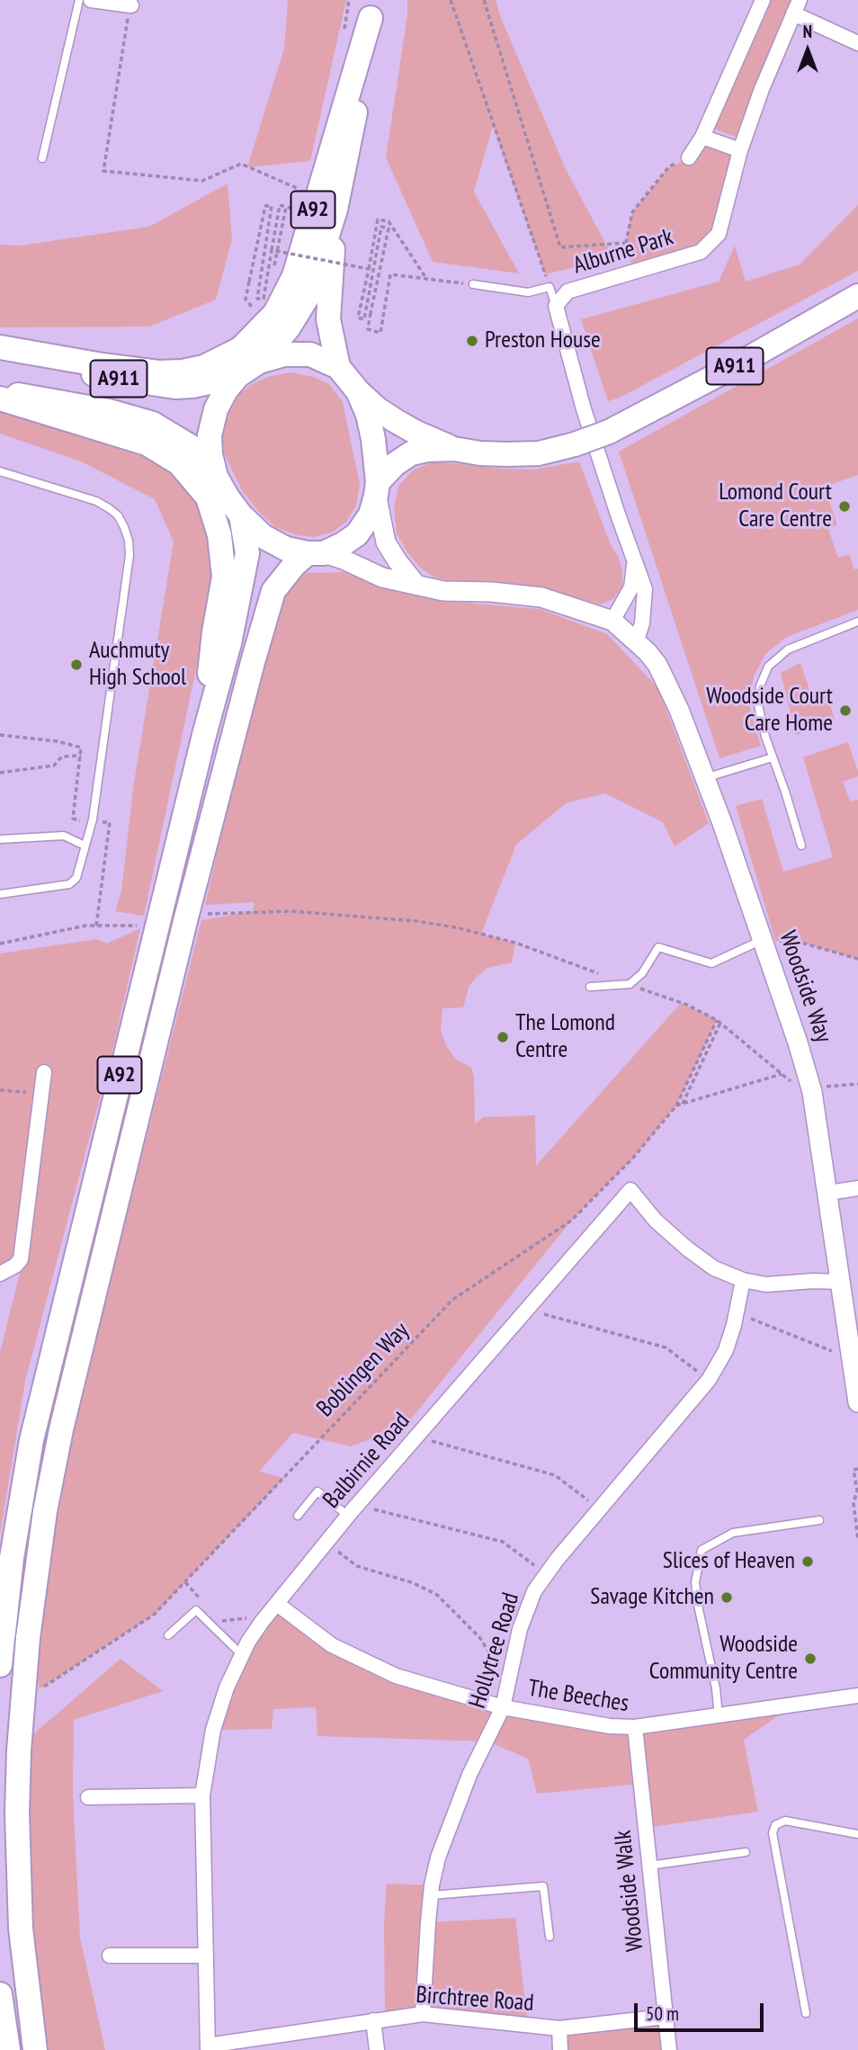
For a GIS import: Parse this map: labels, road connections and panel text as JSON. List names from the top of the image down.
{
  "streets": {
    "main road": ["A92", "A911"],
    "street": [
      "Alburne Park",
      "Woodside Way",
      "Balbirnie Road",
      "Hollytree Road",
      "The Beeches",
      "Woodside Walk",
      "Birchtree Road"
    ],
    "path": ["Boblingen Way"]
  },
  "crossings": [
    ["A92", "A911"],
    ["Alburne Park", "Woodside Way"],
    ["Balbirnie Road", "Hollytree Road"],
    ["Balbirnie Road", "The Beeches"],
    ["Balbirnie Road", "Birchtree Road"],
    ["Hollytree Road", "The Beeches"],
    ["Hollytree Road", "Birchtree Road"],
    ["The Beeches", "Woodside Walk"],
    ["Woodside Walk", "Birchtree Road"]
  ],
  "places": [
    "Preston House",
    "Lomond Court Care Centre",
    "Auchmuty High School",
    "Woodside Court Care Home",
    "The Lomond Centre",
    "Slices of Heaven",
    "Savage Kitchen",
    "Woodside Community Centre"
  ],
  "scale_bar": "50 m",
  "north": "top"
}
